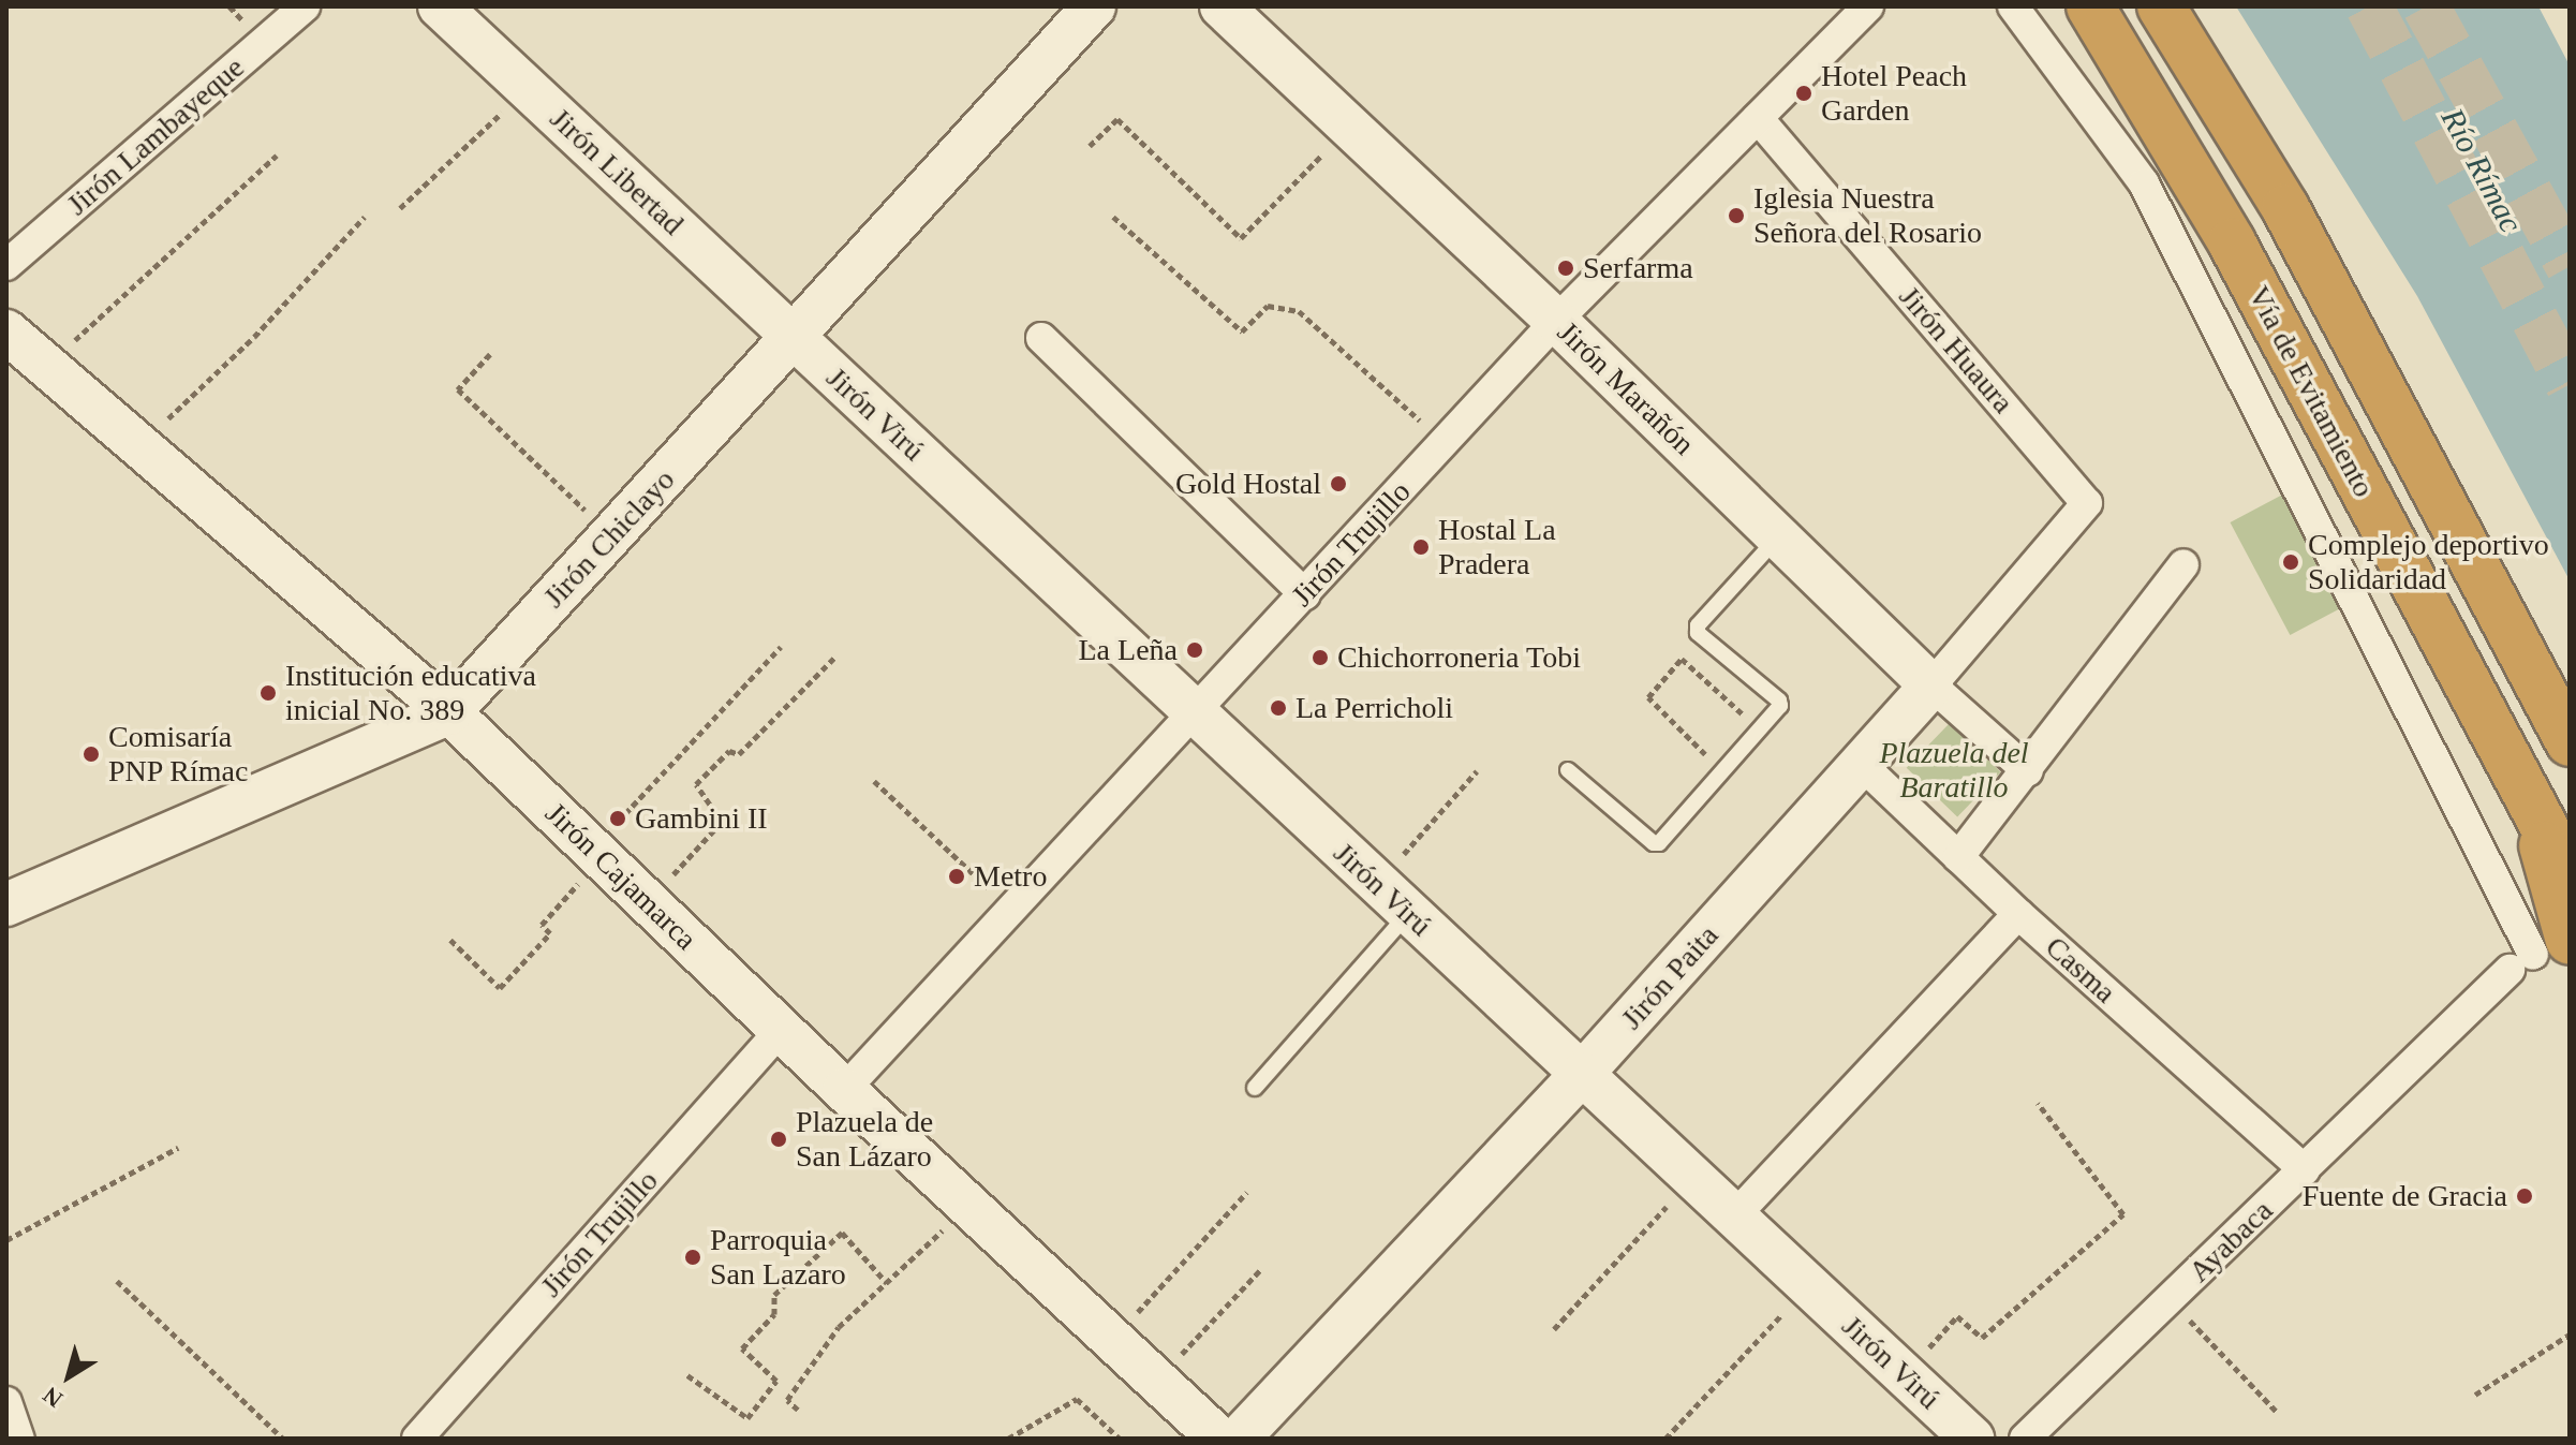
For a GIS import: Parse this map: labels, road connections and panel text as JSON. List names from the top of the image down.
{
  "streets": {
    "highway": ["Vía de Evitamiento"],
    "main road": [
      "Jirón Libertad",
      "Jirón Marañón",
      "Jirón Virú",
      "Jirón Chiclayo",
      "Jirón Cajamarca",
      "Jirón Paita"
    ],
    "street": [
      "Jirón Lambayeque",
      "Jirón Huaura",
      "Jirón Trujillo",
      "Casma",
      "Ayabaca"
    ]
  },
  "crossings": [
    ["Jirón Libertad", "Jirón Virú"],
    ["Jirón Libertad", "Jirón Chiclayo"],
    ["Jirón Huaura", "Jirón Trujillo"],
    ["Jirón Huaura", "Jirón Paita"],
    ["Jirón Marañón", "Jirón Trujillo"],
    ["Jirón Marañón", "Jirón Paita"],
    ["Jirón Virú", "Jirón Chiclayo"],
    ["Jirón Virú", "Jirón Trujillo"],
    ["Jirón Virú", "Jirón Paita"],
    ["Jirón Chiclayo", "Jirón Cajamarca"],
    ["Jirón Trujillo", "Jirón Cajamarca"],
    ["Casma", "Jirón Paita"],
    ["Casma", "Ayabaca"]
  ],
  "water": ["Río Rímac"],
  "parks": ["Plazuela del Baratillo"],
  "places": [
    "Hotel Peach Garden",
    "Iglesia Nuestra Señora del Rosario",
    "Serfarma",
    "Gold Hostal",
    "Hostal La Pradera",
    "Complejo deportivo Solidaridad",
    "La Leña",
    "Chichorroneria Tobi",
    "Institución educativa inicial No. 389",
    "La Perricholi",
    "Comisaría PNP Rímac",
    "Gambini II",
    "Metro",
    "Plazuela de San Lázaro",
    "Fuente de Gracia",
    "Parroquia San Lazaro"
  ],
  "north": "bottom left"
}
